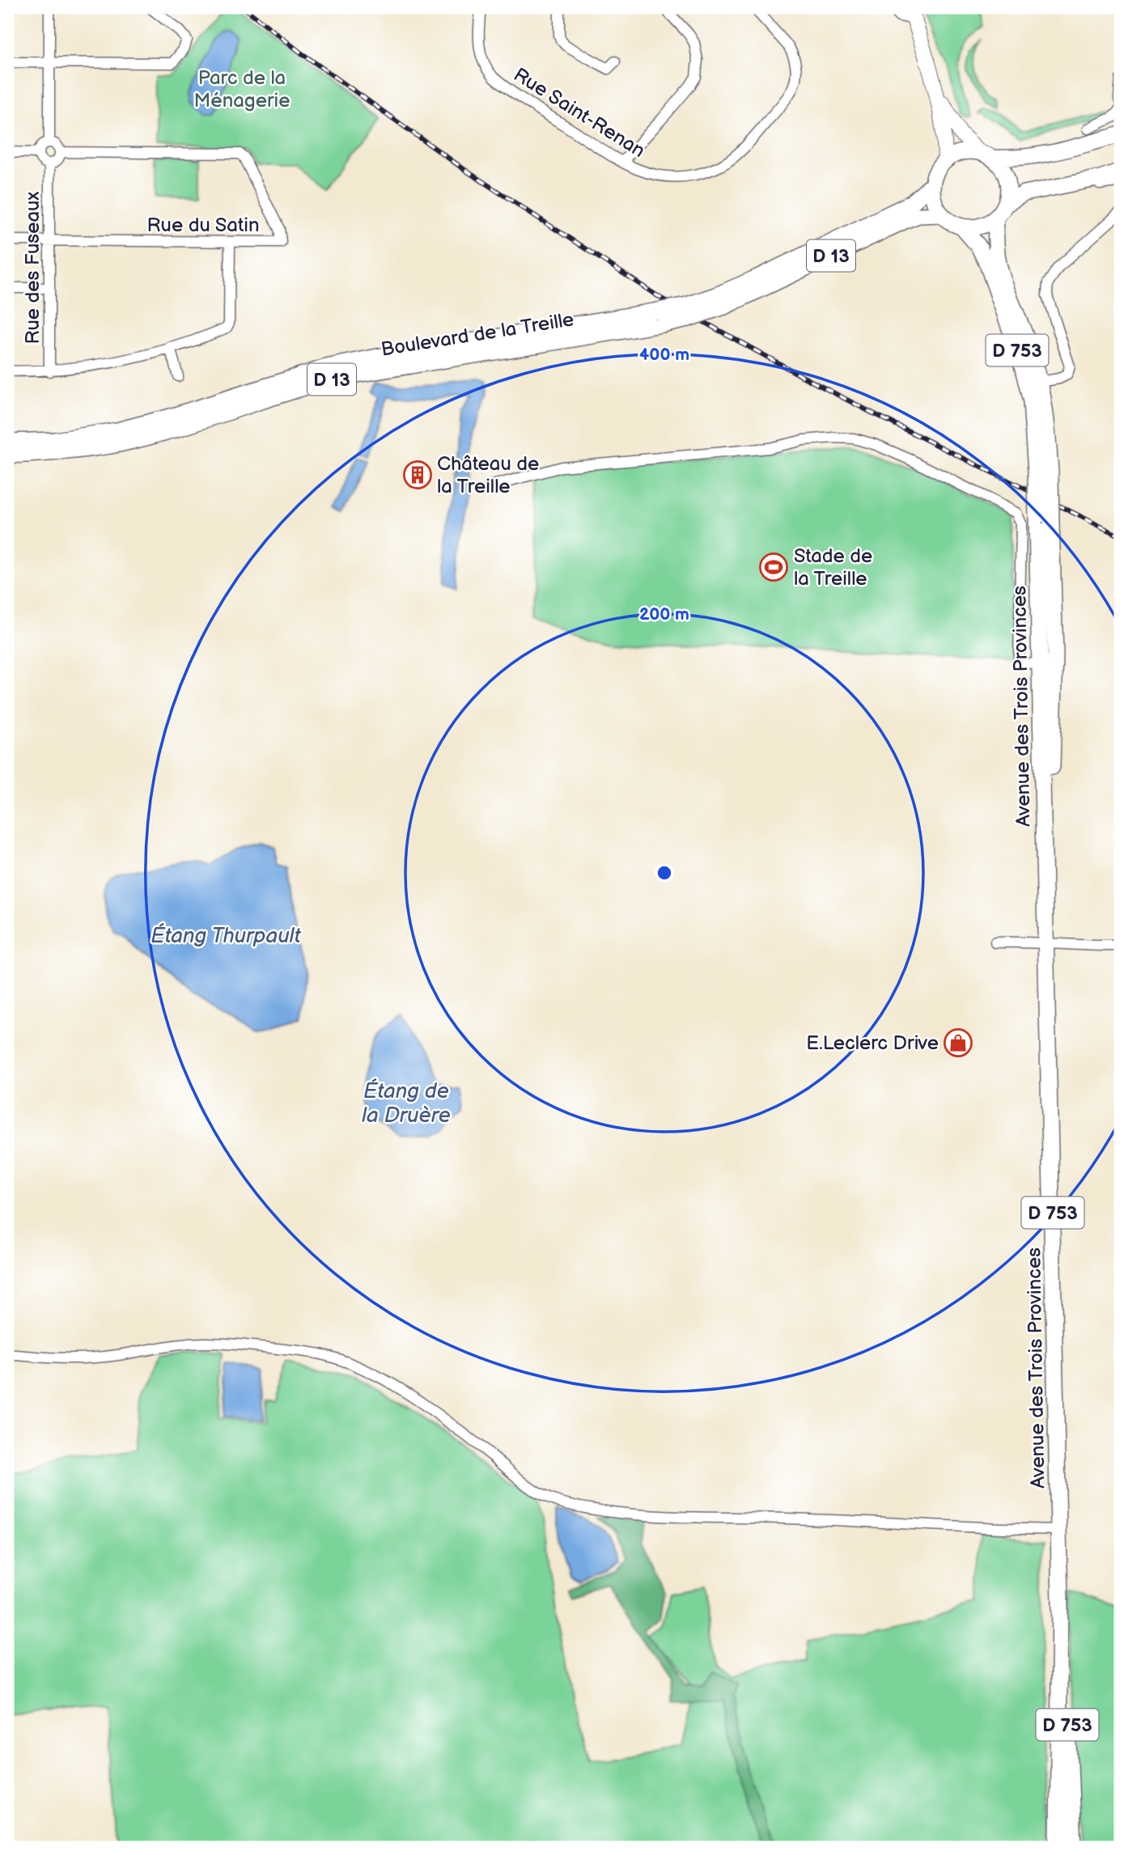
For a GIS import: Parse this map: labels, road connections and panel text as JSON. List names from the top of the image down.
{
  "streets": {
    "main road": [
      "D 13",
      "Boulevard de la Treille",
      "D 753",
      "Avenue des Trois Provinces"
    ],
    "street": ["Rue Saint-Renan", "Rue du Satin", "Rue des Fuseaux"]
  },
  "crossings": [
    ["Rue du Satin", "Rue des Fuseaux"],
    ["Boulevard de la Treille", "D 753"],
    ["D 753", "Avenue des Trois Provinces"]
  ],
  "water": ["Étang Thurpault", "Étang de la Druère"],
  "parks": ["Parc de la Ménagerie"],
  "places": {
    "building": ["Château de la Treille"],
    "sports": ["Stade de la Treille"],
    "shop": ["E.Leclerc Drive"]
  },
  "rings": ["400 m", "200 m"]
}
